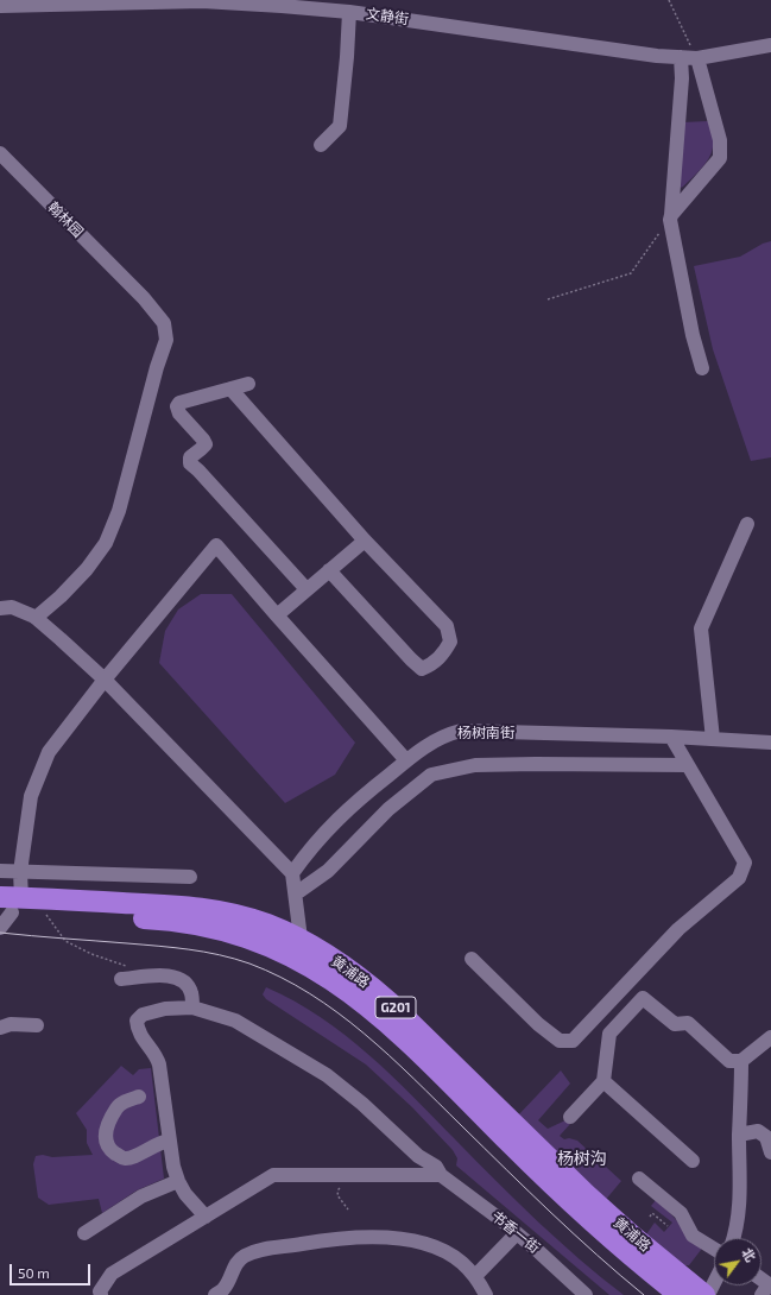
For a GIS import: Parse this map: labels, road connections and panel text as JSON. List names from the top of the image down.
{
  "streets": {
    "highway": ["黄浦路", "G201"],
    "street": [
      "文静街",
      "翰林园",
      "杨树南街",
      "书香一街"
    ]
  },
  "districts": ["杨树沟"],
  "scale_bar": "50 m",
  "north": "top right"
}
